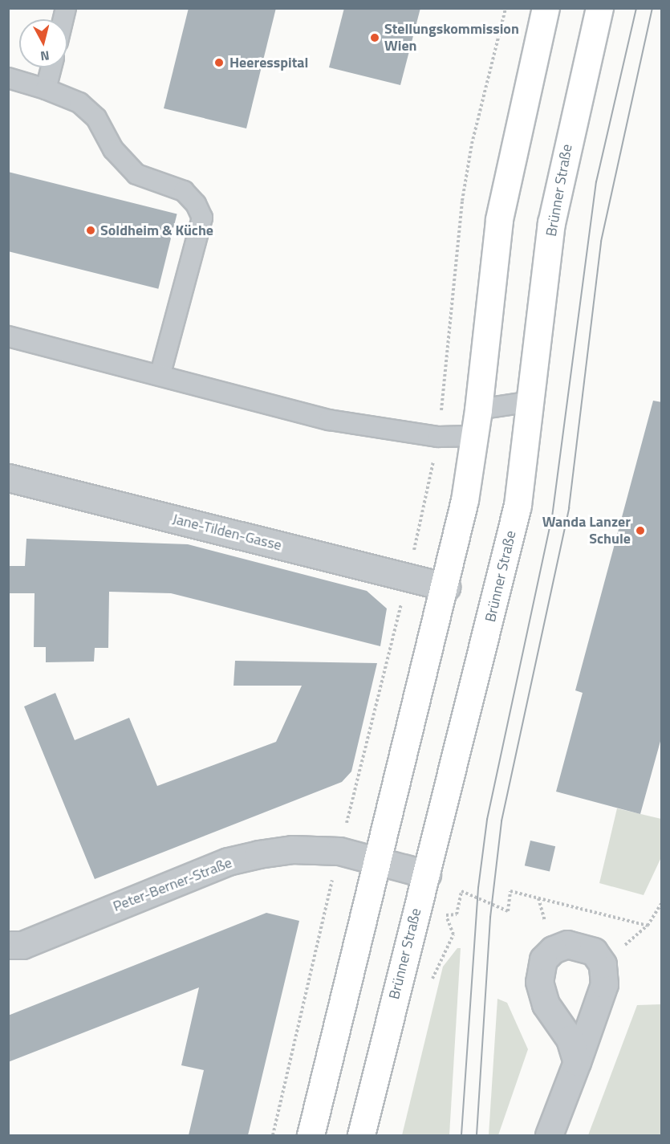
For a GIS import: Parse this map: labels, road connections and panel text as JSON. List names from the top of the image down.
{
  "streets": {
    "main road": ["Brünner Straße"],
    "street": ["Jane-Tilden-Gasse", "Peter-Berner-Straße"]
  },
  "crossings": [
    ["Brünner Straße", "Peter-Berner-Straße"]
  ],
  "places": [
    "Stellungskommission Wien",
    "Heeresspital",
    "Soldheim & Küche",
    "Wanda Lanzer Schule"
  ],
  "north": "bottom"
}
